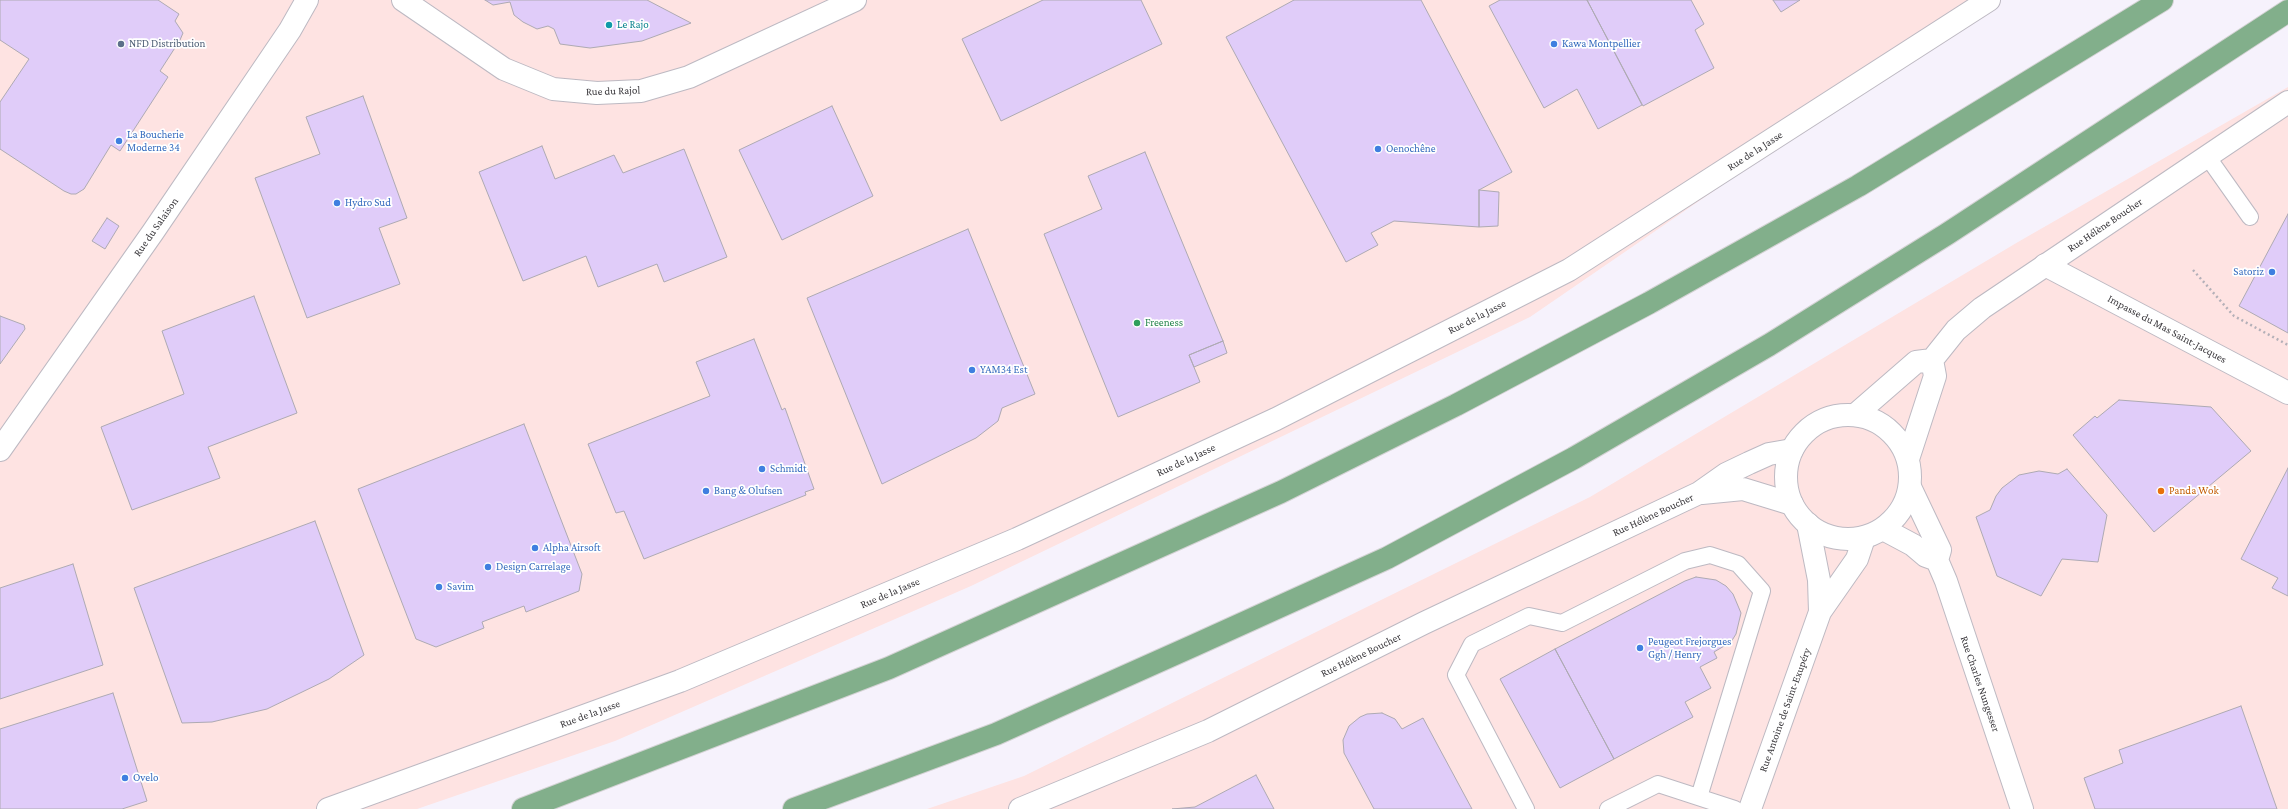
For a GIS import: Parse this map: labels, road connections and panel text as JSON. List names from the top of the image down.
{
  "streets": {
    "street": [
      "Rue du Rajol",
      "Rue de la Jasse",
      "Rue Hélène Boucher",
      "Rue du Salaison",
      "Impasse du Mas Saint-Jacques",
      "Rue Charles Nungesser",
      "Rue Antoine de Saint-Exupéry"
    ]
  },
  "crossings": [
    ["Rue Hélène Boucher", "Impasse du Mas Saint-Jacques"],
    ["Rue Hélène Boucher", "Rue Charles Nungesser"],
    ["Rue Hélène Boucher", "Rue Antoine de Saint-Exupéry"],
    ["Rue Charles Nungesser", "Rue Antoine de Saint-Exupéry"]
  ],
  "places": [
    "Le Rajo",
    "NFD Distribution",
    "Kawa Montpellier",
    "La Boucherie Moderne 34",
    "Oenochêne",
    "Hydro Sud",
    "Satoriz",
    "Freeness",
    "YAM34 Est",
    "Schmidt",
    "Bang & Olufsen",
    "Panda Wok",
    "Alpha Airsoft",
    "Design Carrelage",
    "Savim",
    "Peugeot Frejorgues Ggh / Henry",
    "Ovelo"
  ]
}
